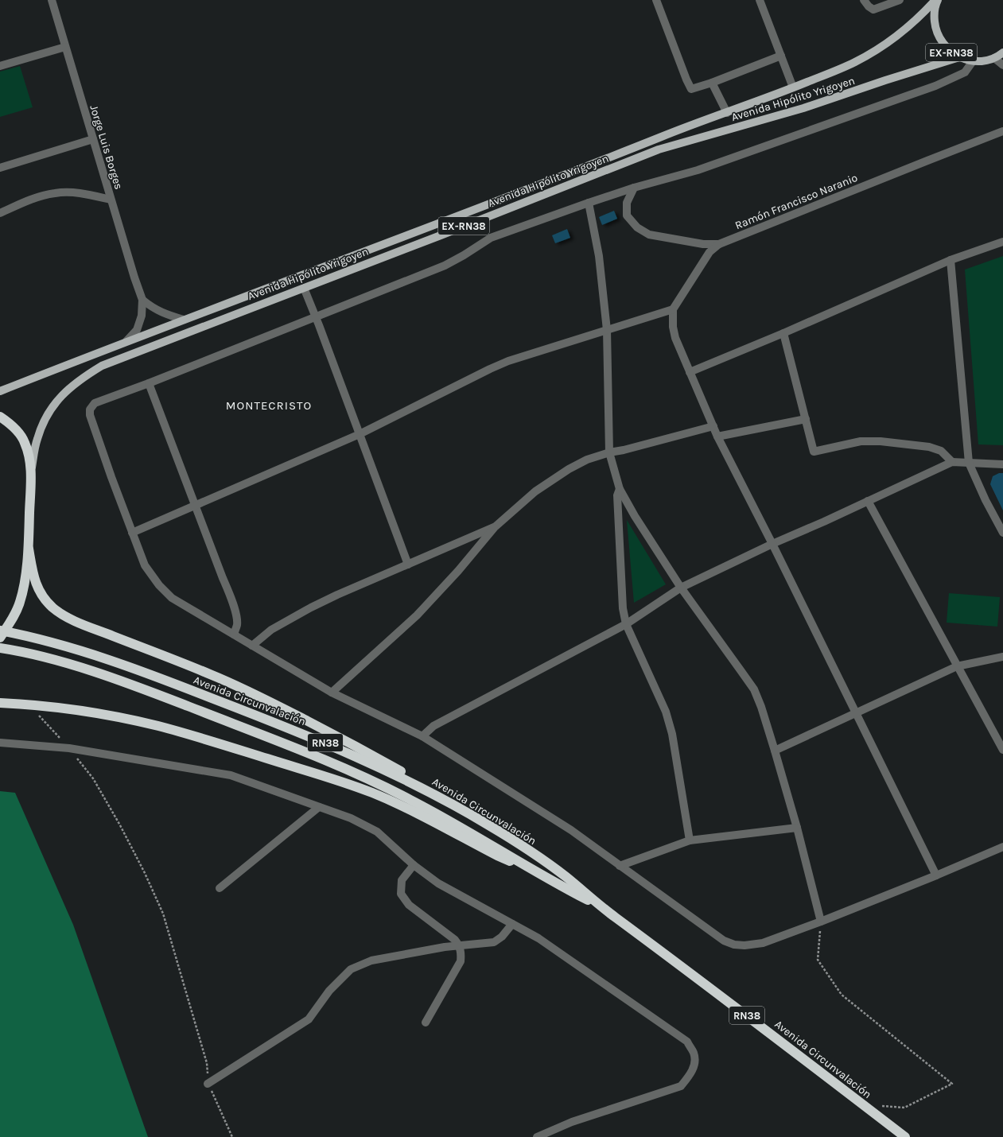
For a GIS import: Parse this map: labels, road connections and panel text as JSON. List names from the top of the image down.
{
  "streets": {
    "highway": ["Avenida Circunvalación", "RN38"],
    "main road": ["EX-RN38", "Avenida Hipólito Yrigoyen"],
    "street": ["Jorge Luis Borges", "Ramón Francisco Naranio"]
  },
  "crossings": [
    ["EX-RN38", "Avenida Hipólito Yrigoyen"],
    ["Avenida Hipólito Yrigoyen", "Jorge Luis Borges"]
  ],
  "districts": ["MONTECRISTO"]
}
